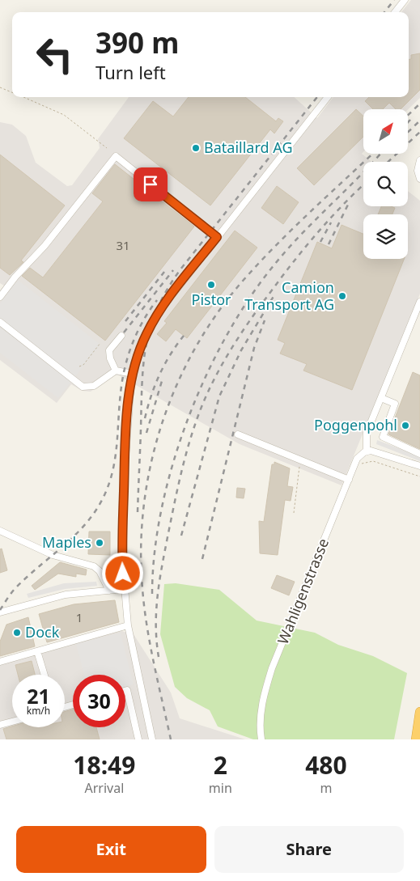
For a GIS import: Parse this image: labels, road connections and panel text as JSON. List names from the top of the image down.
{
  "streets": {
    "street": ["Wahligenstrasse"]
  },
  "places": [
    "Bataillard AG",
    "Pistor",
    "Camion Transport AG",
    "Poggenpohl",
    "Maples",
    "Dock"
  ],
  "house_numbers": ["31", "1"],
  "north": "top right",
  "page": {
    "turn": ["390 m", "Turn left"],
    "speed": "21 km/h",
    "limit": "30",
    "eta": [
      "18:49",
      "Arrival",
      "2",
      "min",
      "480",
      "m"
    ],
    "buttons": ["Exit", "Share"]
  }
}
